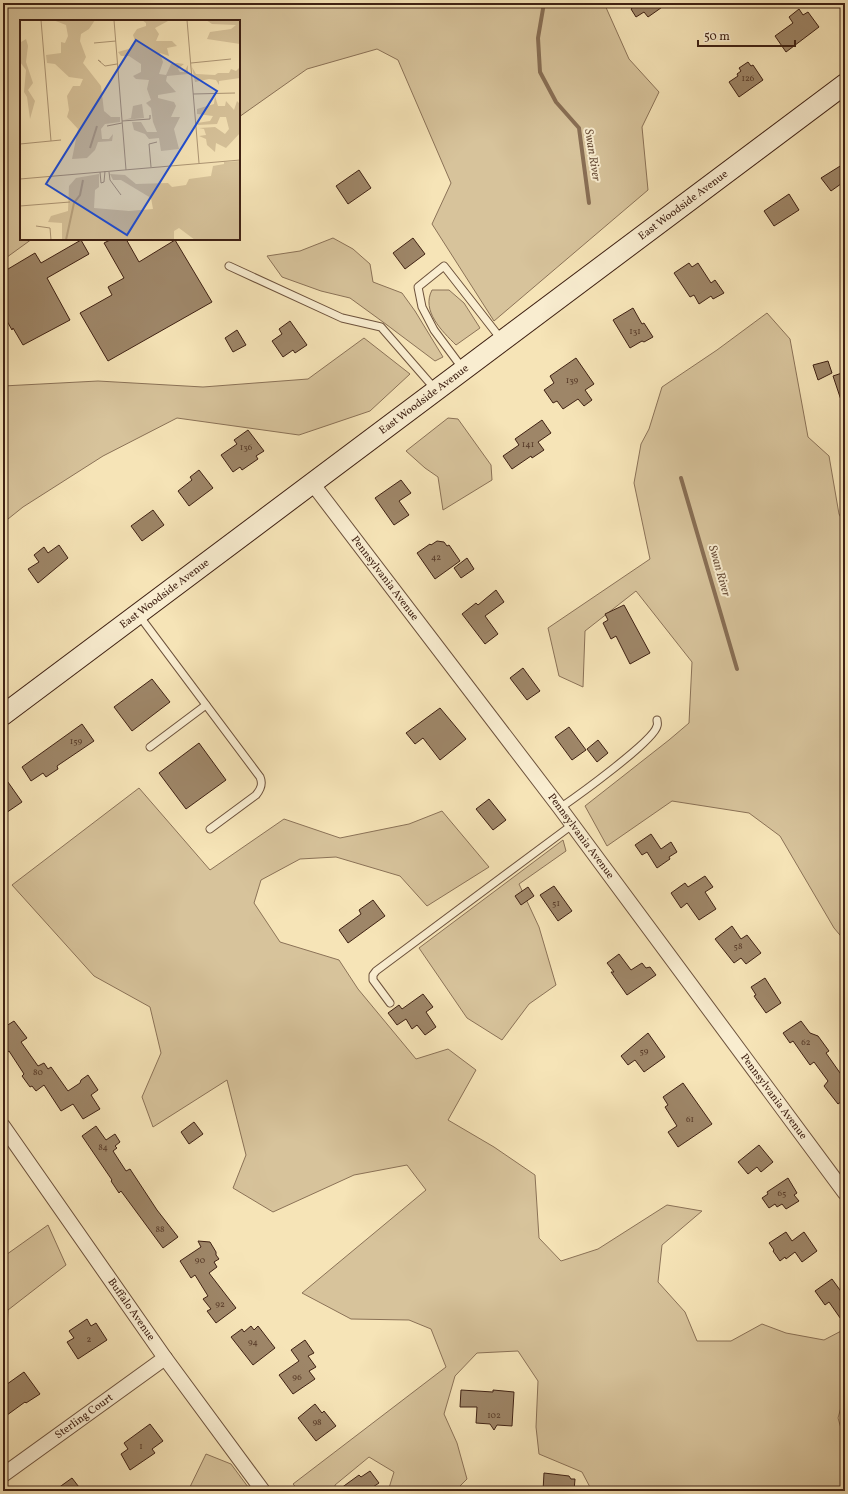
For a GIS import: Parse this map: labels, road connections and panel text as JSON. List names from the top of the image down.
{
  "streets": {
    "main road": ["East Woodside Avenue"],
    "street": ["Pennsylvania Avenue", "Buffalo Avenue", "Sterling Court"]
  },
  "crossings": [
    ["East Woodside Avenue", "Pennsylvania Avenue"],
    ["Buffalo Avenue", "Sterling Court"]
  ],
  "water": ["Swan River"],
  "house_numbers": [
    "126",
    "131",
    "139",
    "141",
    "136",
    "42",
    "159",
    "51",
    "58",
    "62",
    "59",
    "80",
    "61",
    "84",
    "65",
    "88",
    "90",
    "92",
    "2",
    "94",
    "96",
    "102",
    "98",
    "1"
  ],
  "scale_bar": "50 m"
}
